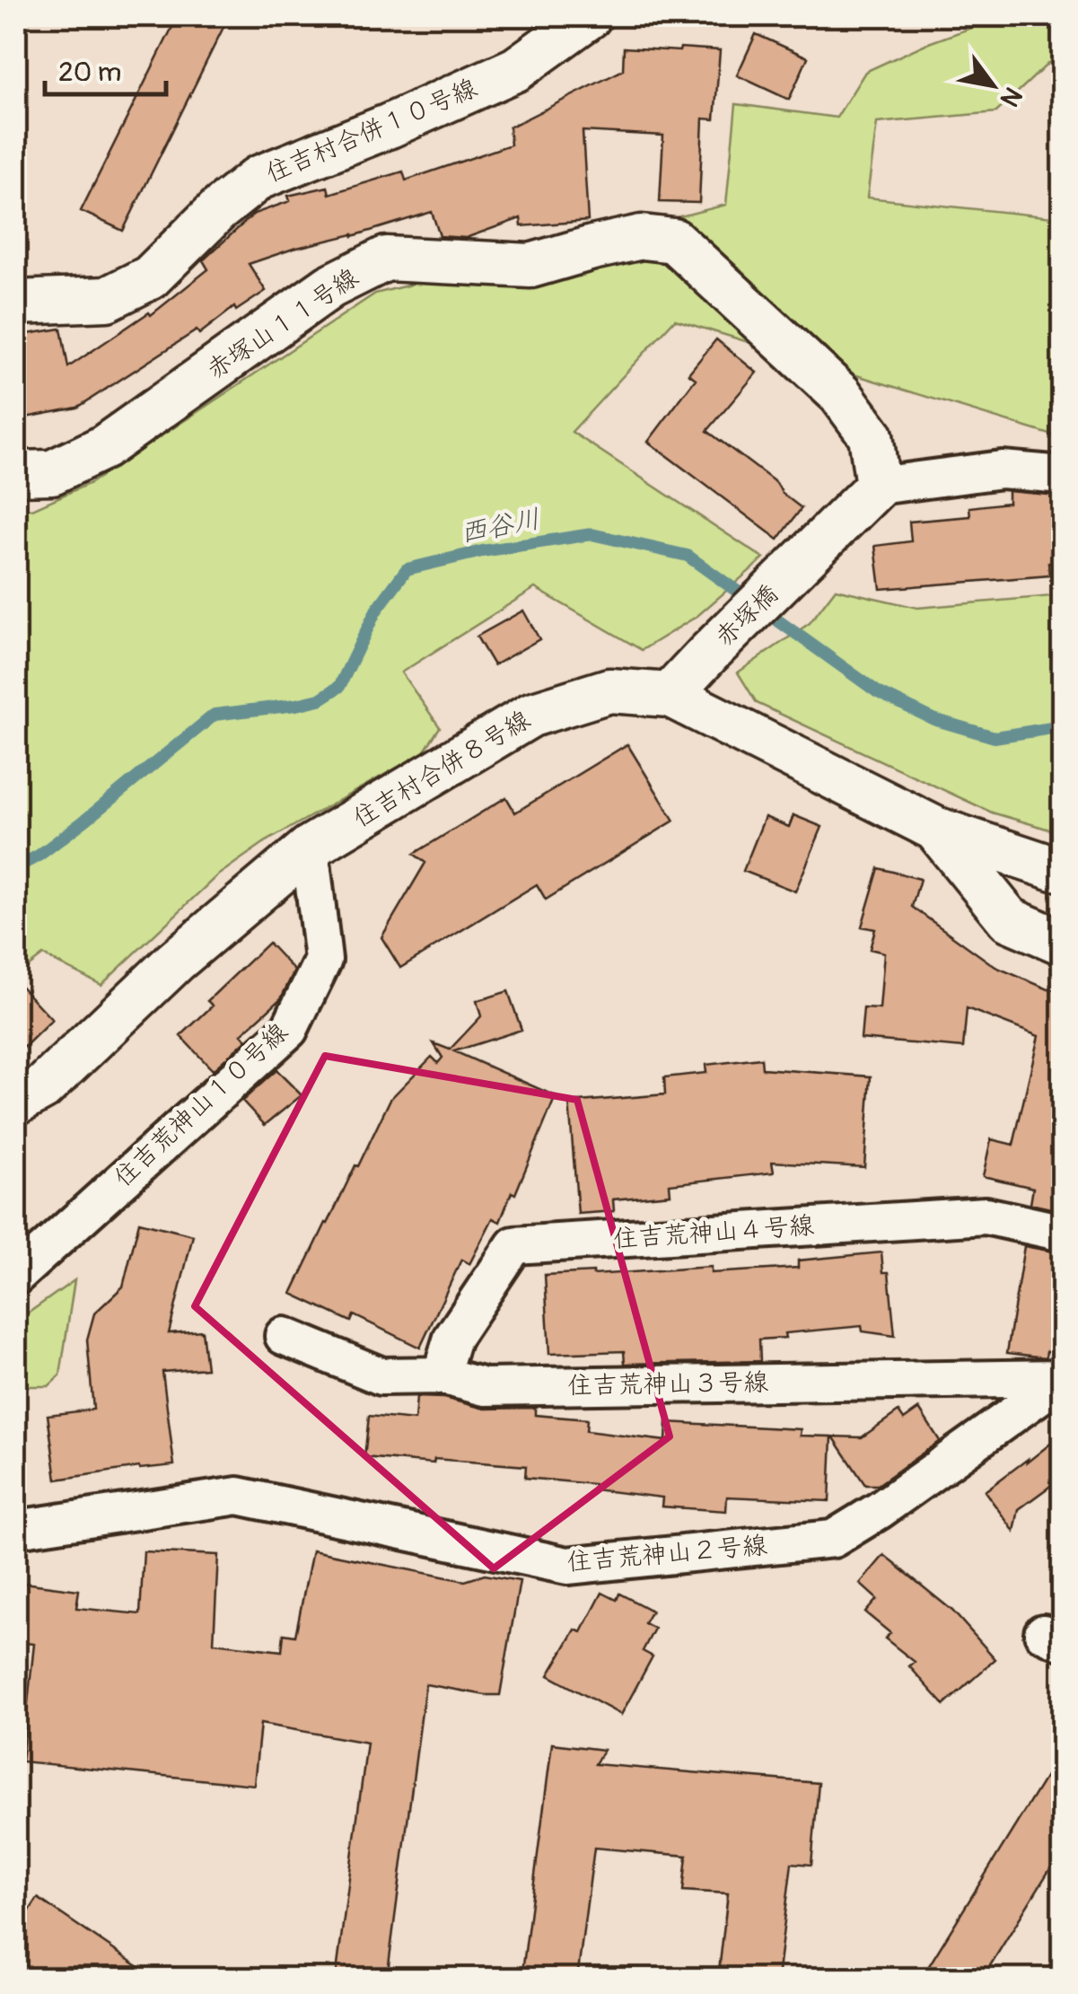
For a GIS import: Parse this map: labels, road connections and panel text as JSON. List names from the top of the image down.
{
  "streets": {
    "street": [
      "住吉村合併１０号線",
      "赤塚山１１号線",
      "赤塚橋",
      "住吉村合併８号線",
      "住吉荒神山１０号線",
      "住吉荒神山４号線",
      "住吉荒神山３号線",
      "住吉荒神山２号線"
    ]
  },
  "crossings": [
    ["赤塚山１１号線", "赤塚橋"],
    ["赤塚橋", "住吉村合併８号線"],
    ["住吉村合併８号線", "住吉荒神山１０号線"],
    ["住吉荒神山４号線", "住吉荒神山３号線"],
    ["住吉荒神山３号線", "住吉荒神山２号線"]
  ],
  "water": ["西谷川"],
  "scale_bar": "20 m",
  "north": "bottom right"
}
